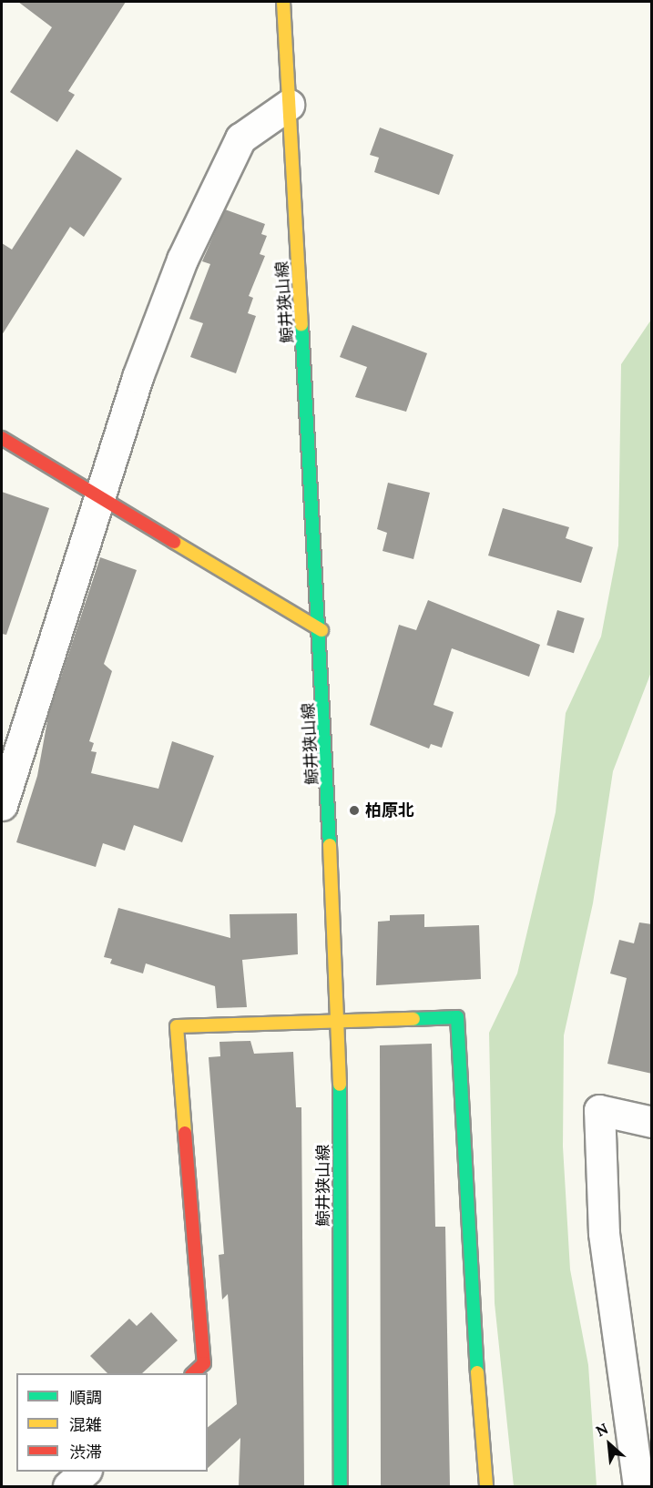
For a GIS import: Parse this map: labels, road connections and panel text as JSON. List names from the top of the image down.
{
  "streets": {
    "main road": ["鯨井狭山線"]
  },
  "places": ["柏原北"],
  "legend": ["順調", "混雑", "渋滞"],
  "north": "top left"
}
